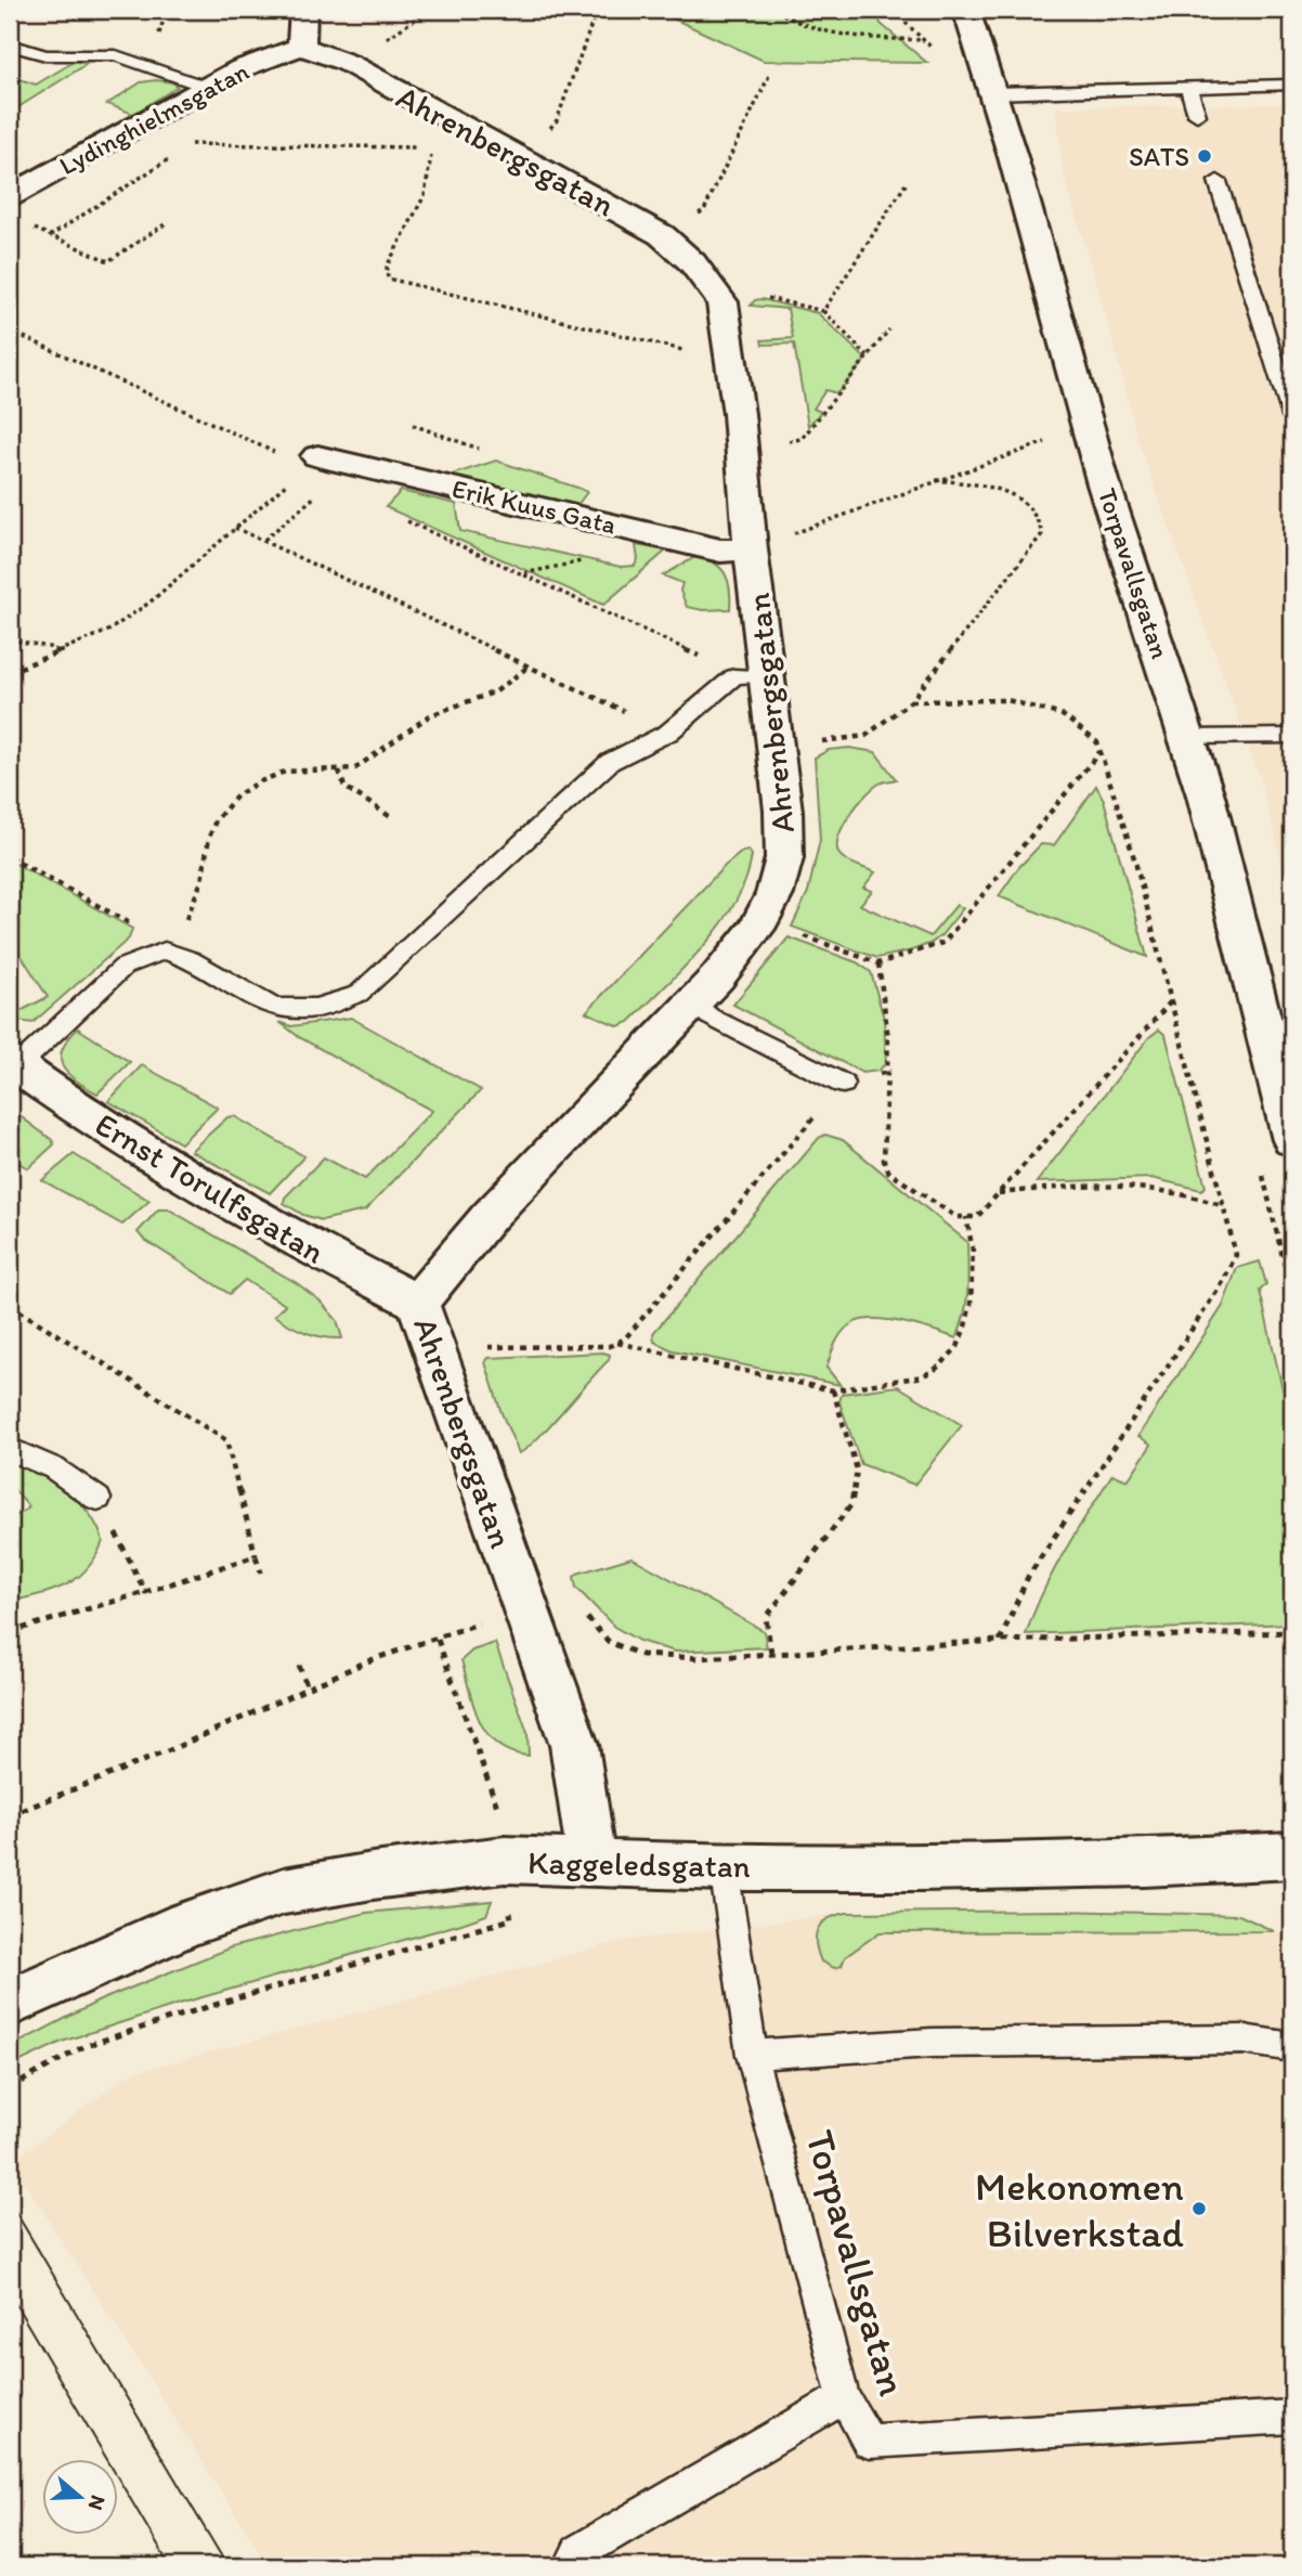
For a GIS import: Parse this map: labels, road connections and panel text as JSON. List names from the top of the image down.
{
  "streets": {
    "street": [
      "Lydinghielmsgatan",
      "Ahrenbergsgatan",
      "Erik Kuus Gata",
      "Torpavallsgatan",
      "Ernst Torulfsgatan",
      "Kaggeledsgatan"
    ]
  },
  "crossings": [
    ["Lydinghielmsgatan", "Ahrenbergsgatan"],
    ["Ahrenbergsgatan", "Erik Kuus Gata"],
    ["Ahrenbergsgatan", "Ernst Torulfsgatan"],
    ["Ahrenbergsgatan", "Kaggeledsgatan"],
    ["Torpavallsgatan", "Kaggeledsgatan"]
  ],
  "places": ["SATS", "Mekonomen Bilverkstad"],
  "north": "right"
}
